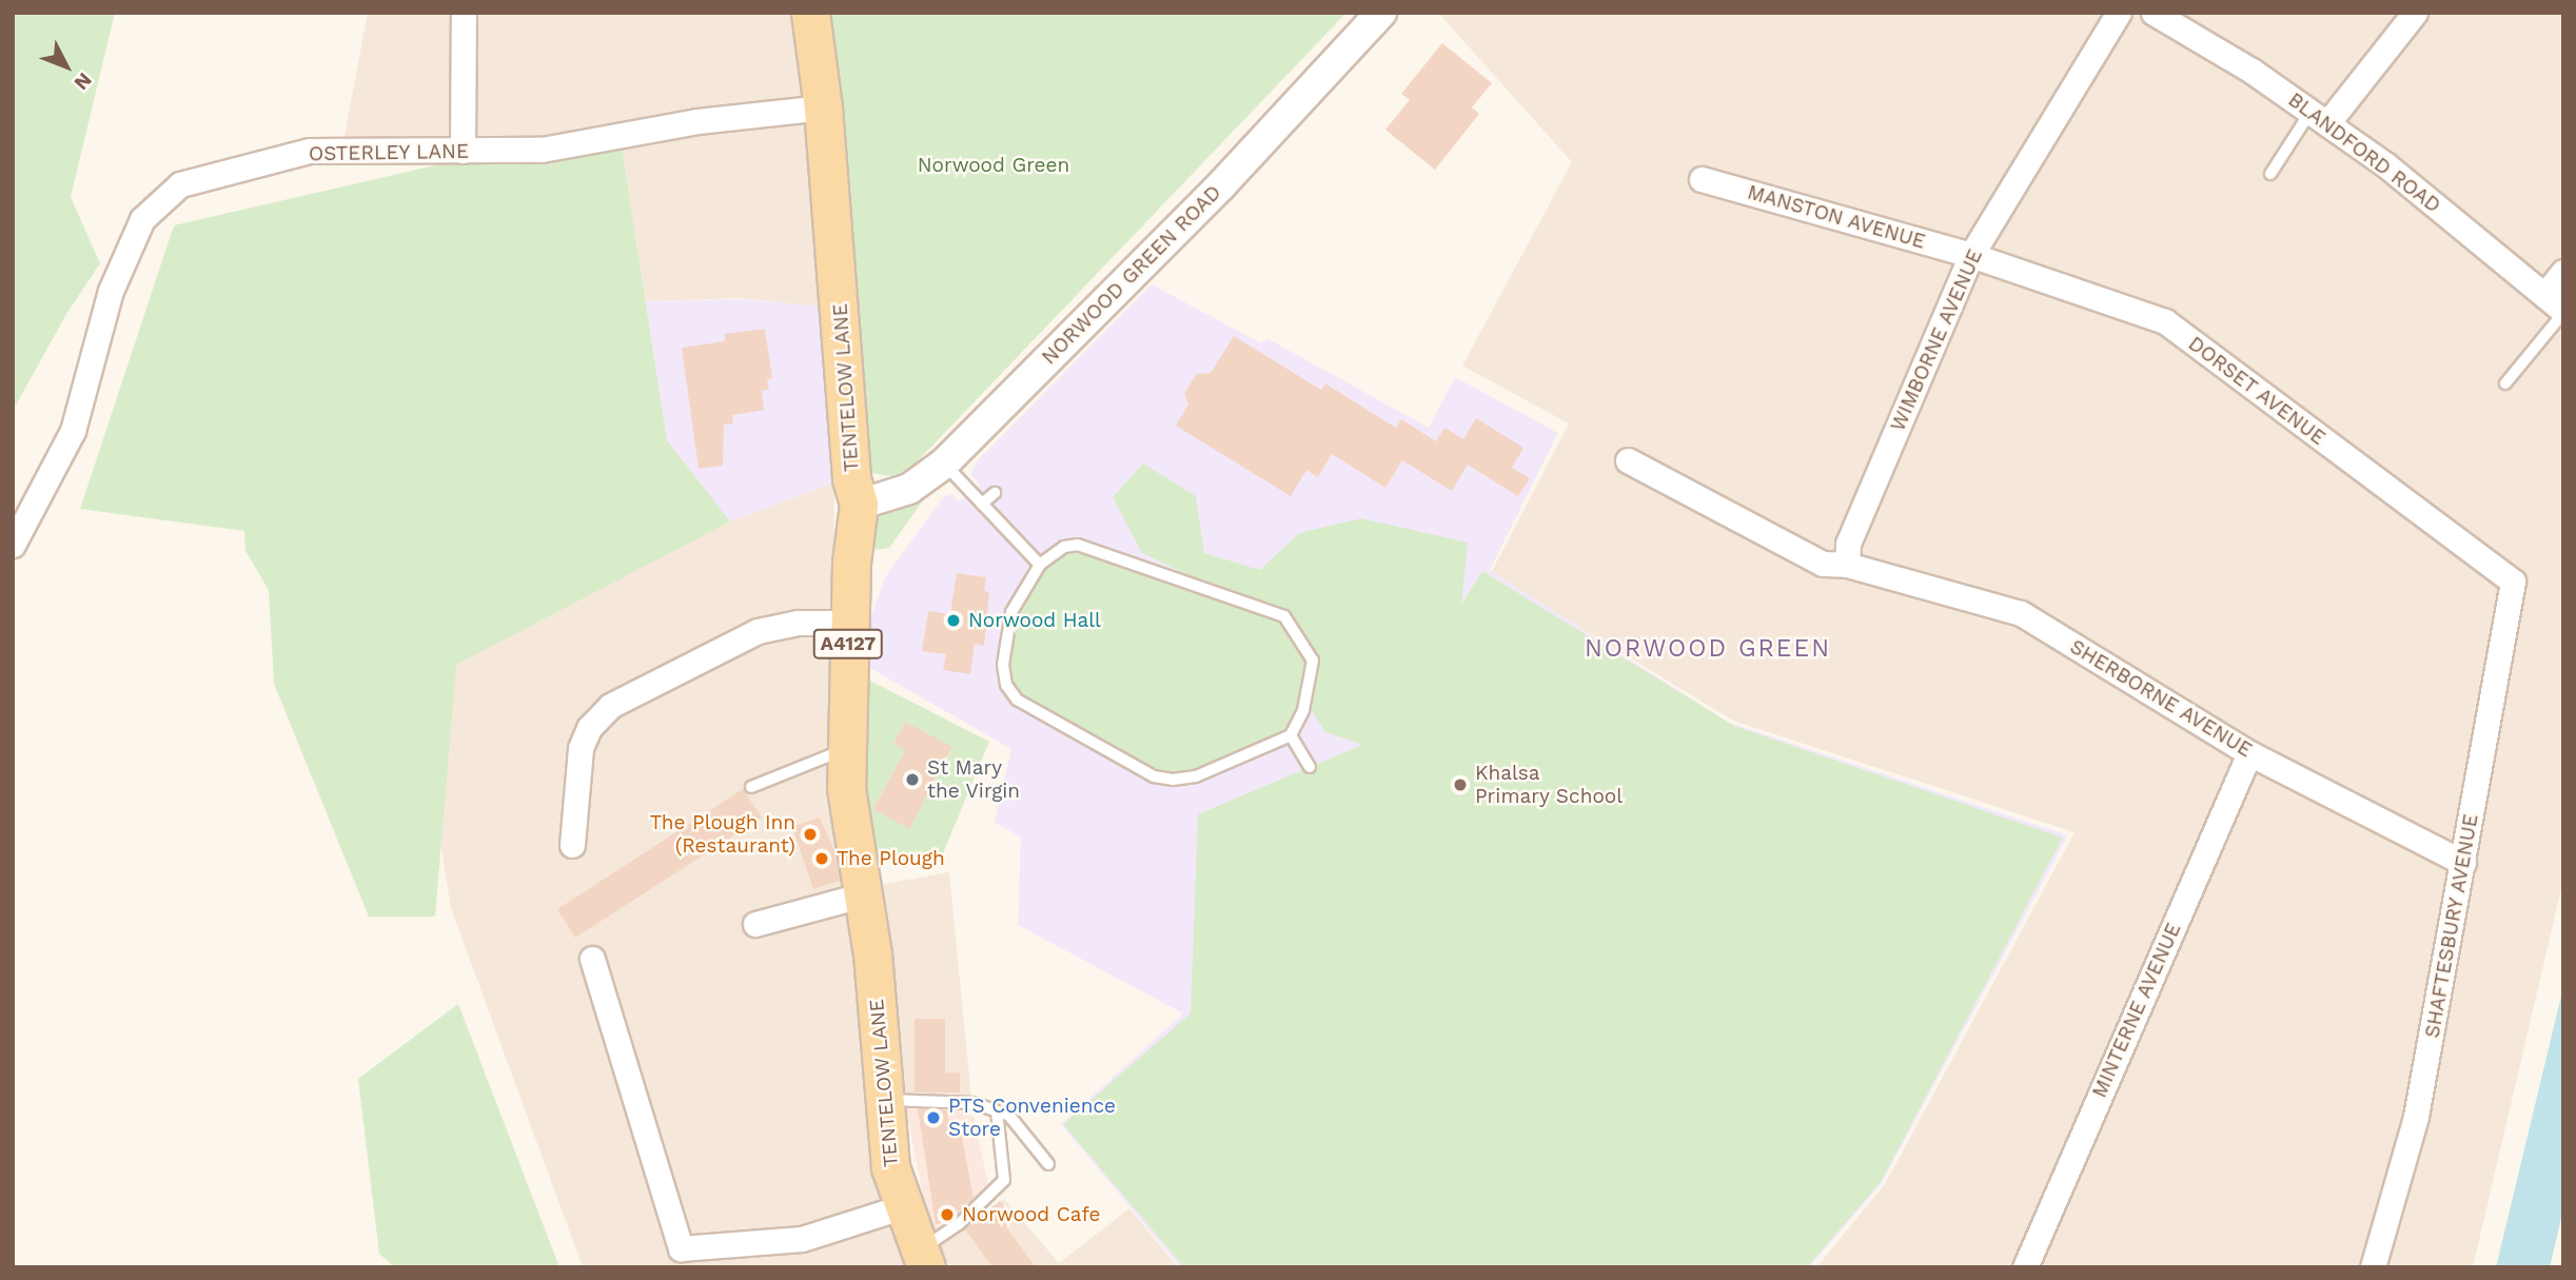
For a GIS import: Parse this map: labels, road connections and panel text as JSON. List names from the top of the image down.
{
  "streets": {
    "main road": ["TENTELOW LANE", "A4127"],
    "street": [
      "OSTERLEY LANE",
      "BLANDFORD ROAD",
      "MANSTON AVENUE",
      "NORWOOD GREEN ROAD",
      "WIMBORNE AVENUE",
      "DORSET AVENUE",
      "SHERBORNE AVENUE",
      "SHAFTESBURY AVENUE",
      "MINTERNE AVENUE"
    ]
  },
  "crossings": [
    ["OSTERLEY LANE", "TENTELOW LANE"],
    ["MANSTON AVENUE", "WIMBORNE AVENUE"],
    ["MANSTON AVENUE", "DORSET AVENUE"],
    ["NORWOOD GREEN ROAD", "TENTELOW LANE"],
    ["WIMBORNE AVENUE", "DORSET AVENUE"],
    ["WIMBORNE AVENUE", "SHERBORNE AVENUE"],
    ["DORSET AVENUE", "SHAFTESBURY AVENUE"],
    ["SHERBORNE AVENUE", "SHAFTESBURY AVENUE"],
    ["SHERBORNE AVENUE", "MINTERNE AVENUE"]
  ],
  "districts": ["NORWOOD GREEN"],
  "parks": ["Norwood Green"],
  "places": [
    "Norwood Hall",
    "St Mary the Virgin",
    "Khalsa Primary School",
    "The Plough Inn (Restaurant)",
    "The Plough",
    "PTS Convenience Store",
    "Norwood Cafe"
  ],
  "north": "bottom right"
}
